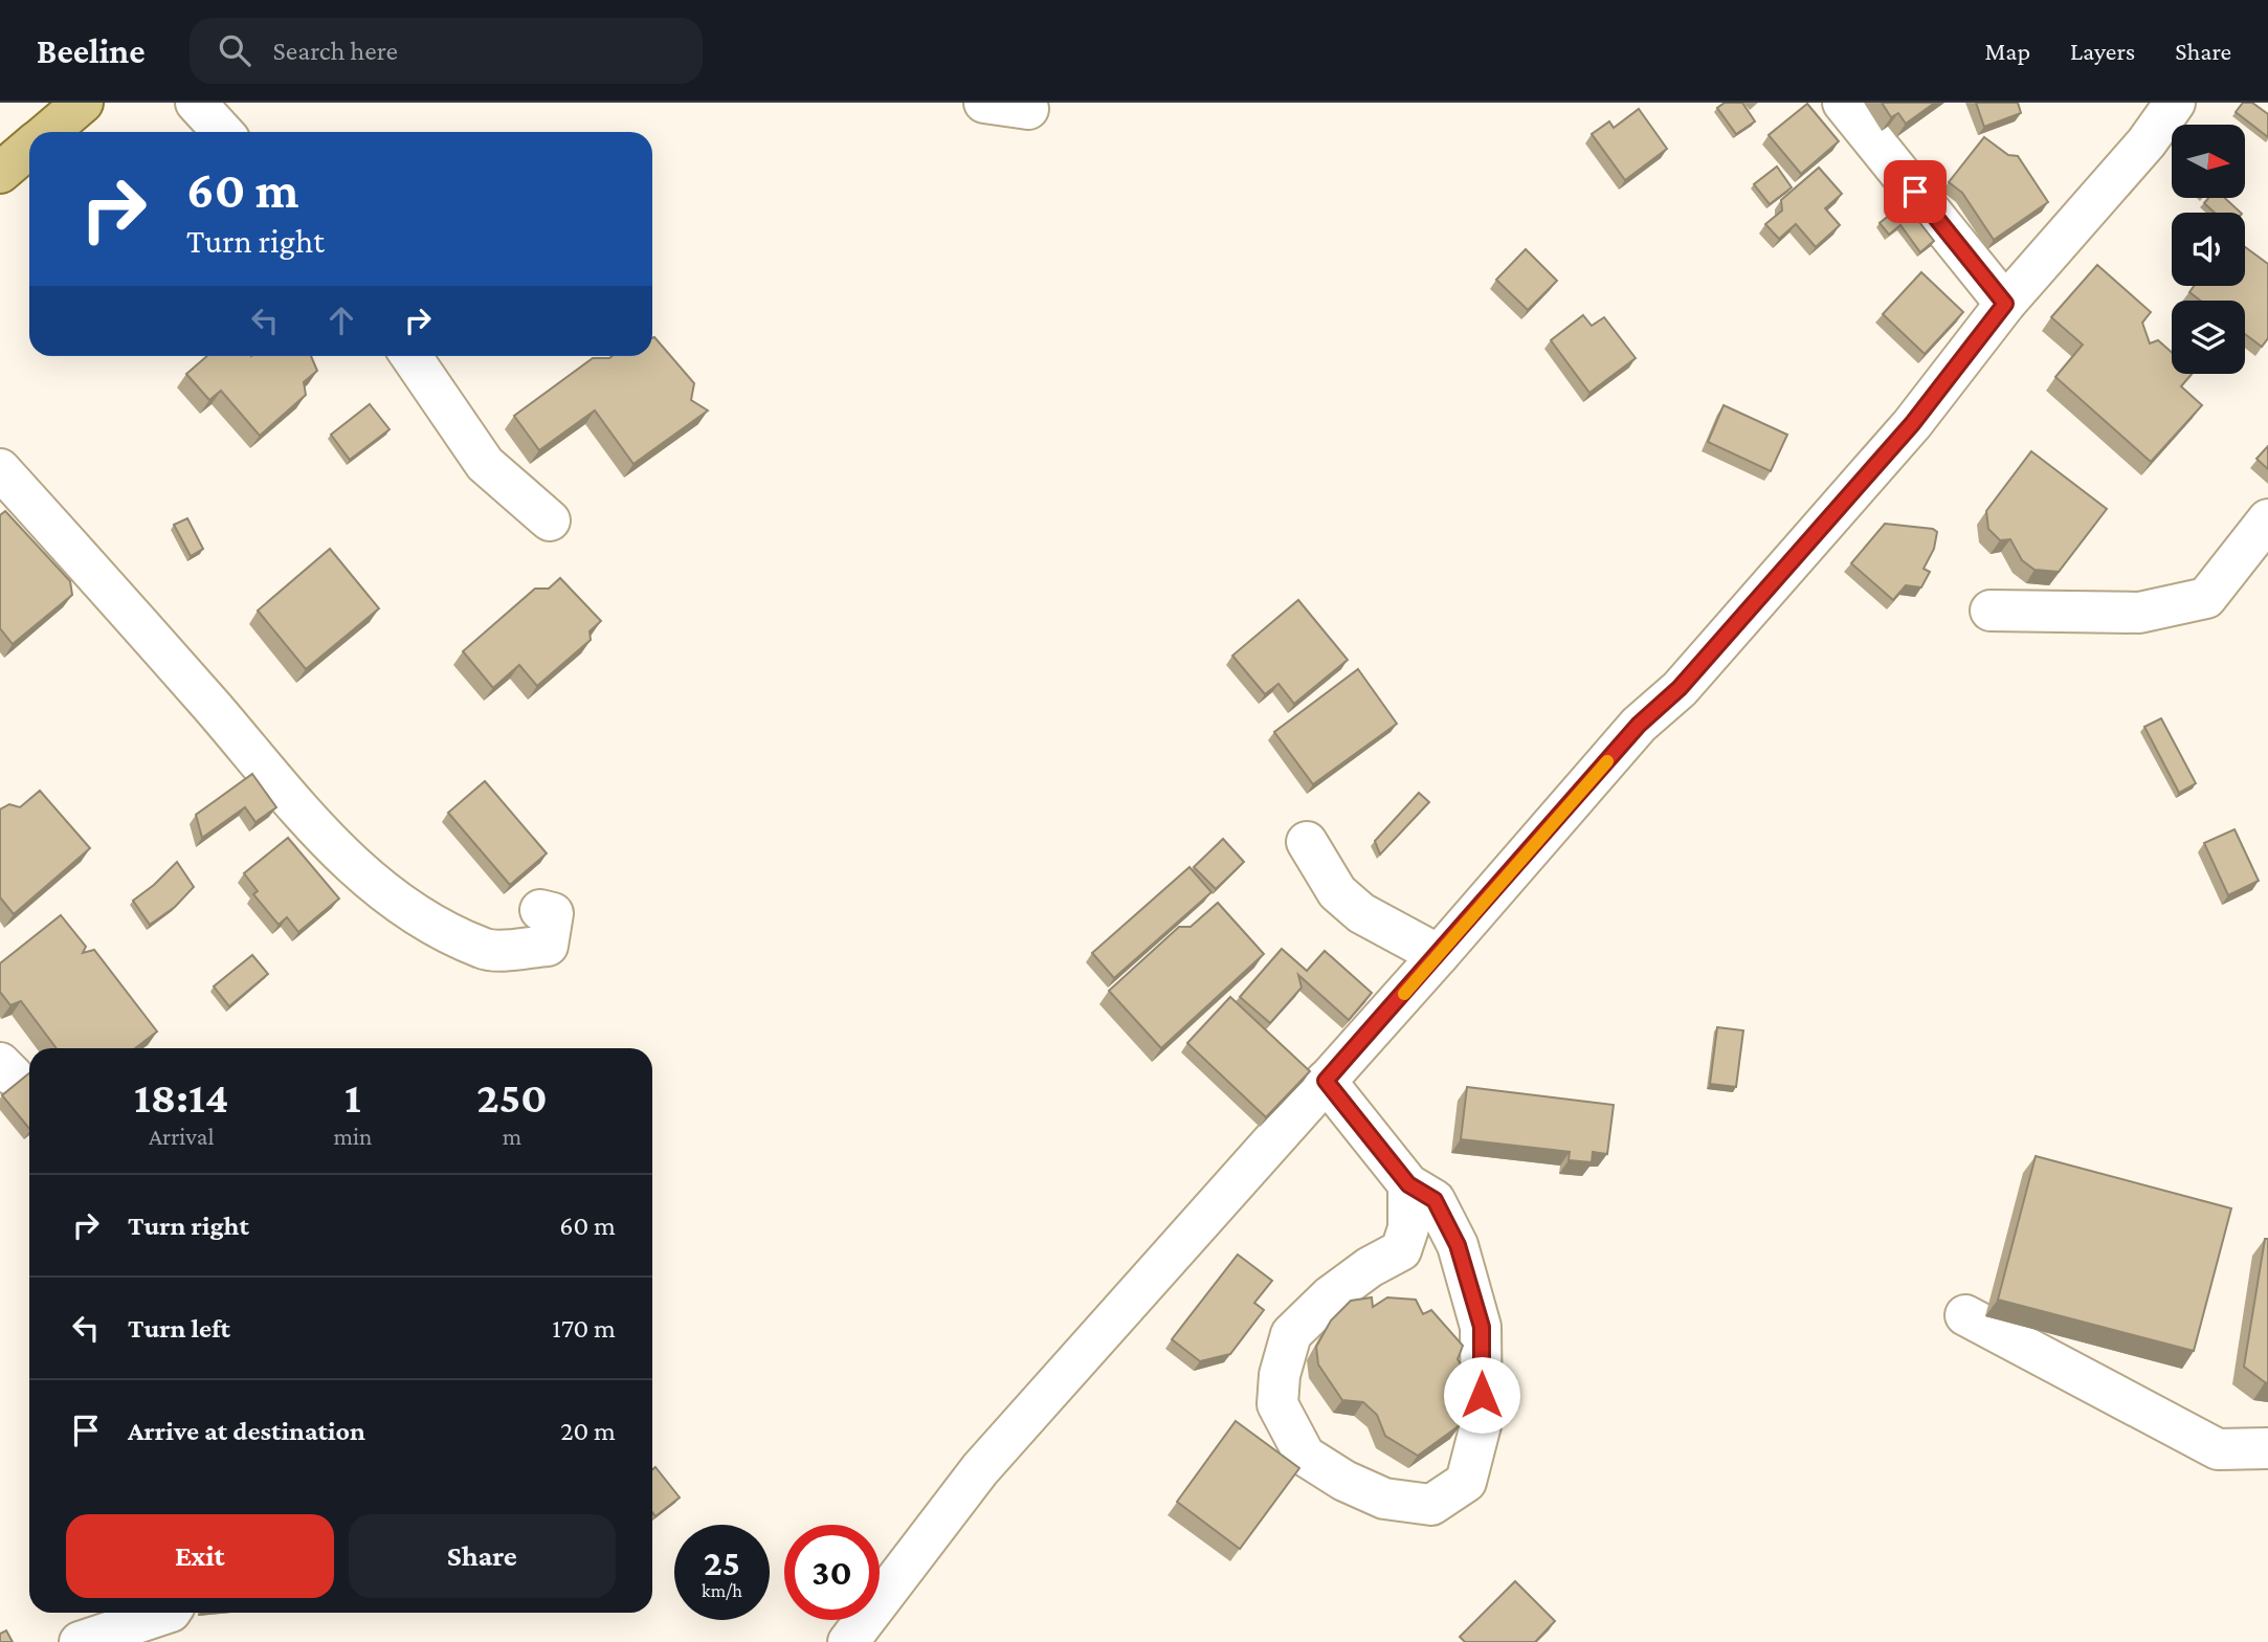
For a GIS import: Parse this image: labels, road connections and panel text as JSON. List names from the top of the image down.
{
  "north": "right",
  "page": {
    "header": "Beeline",
    "search": "Search here",
    "nav": ["Map", "Layers", "Share"],
    "turn": ["60 m", "Turn right"],
    "eta": [
      "18:14",
      "Arrival",
      "1",
      "min",
      "250",
      "m"
    ],
    "list": [
      {
        "name": "Turn right",
        "value": "60 m"
      },
      {
        "name": "Turn left",
        "value": "170 m"
      },
      {
        "name": "Arrive at destination",
        "value": "20 m"
      }
    ],
    "buttons": ["Exit", "Share"],
    "speed": "25 km/h",
    "limit": "30"
  }
}
